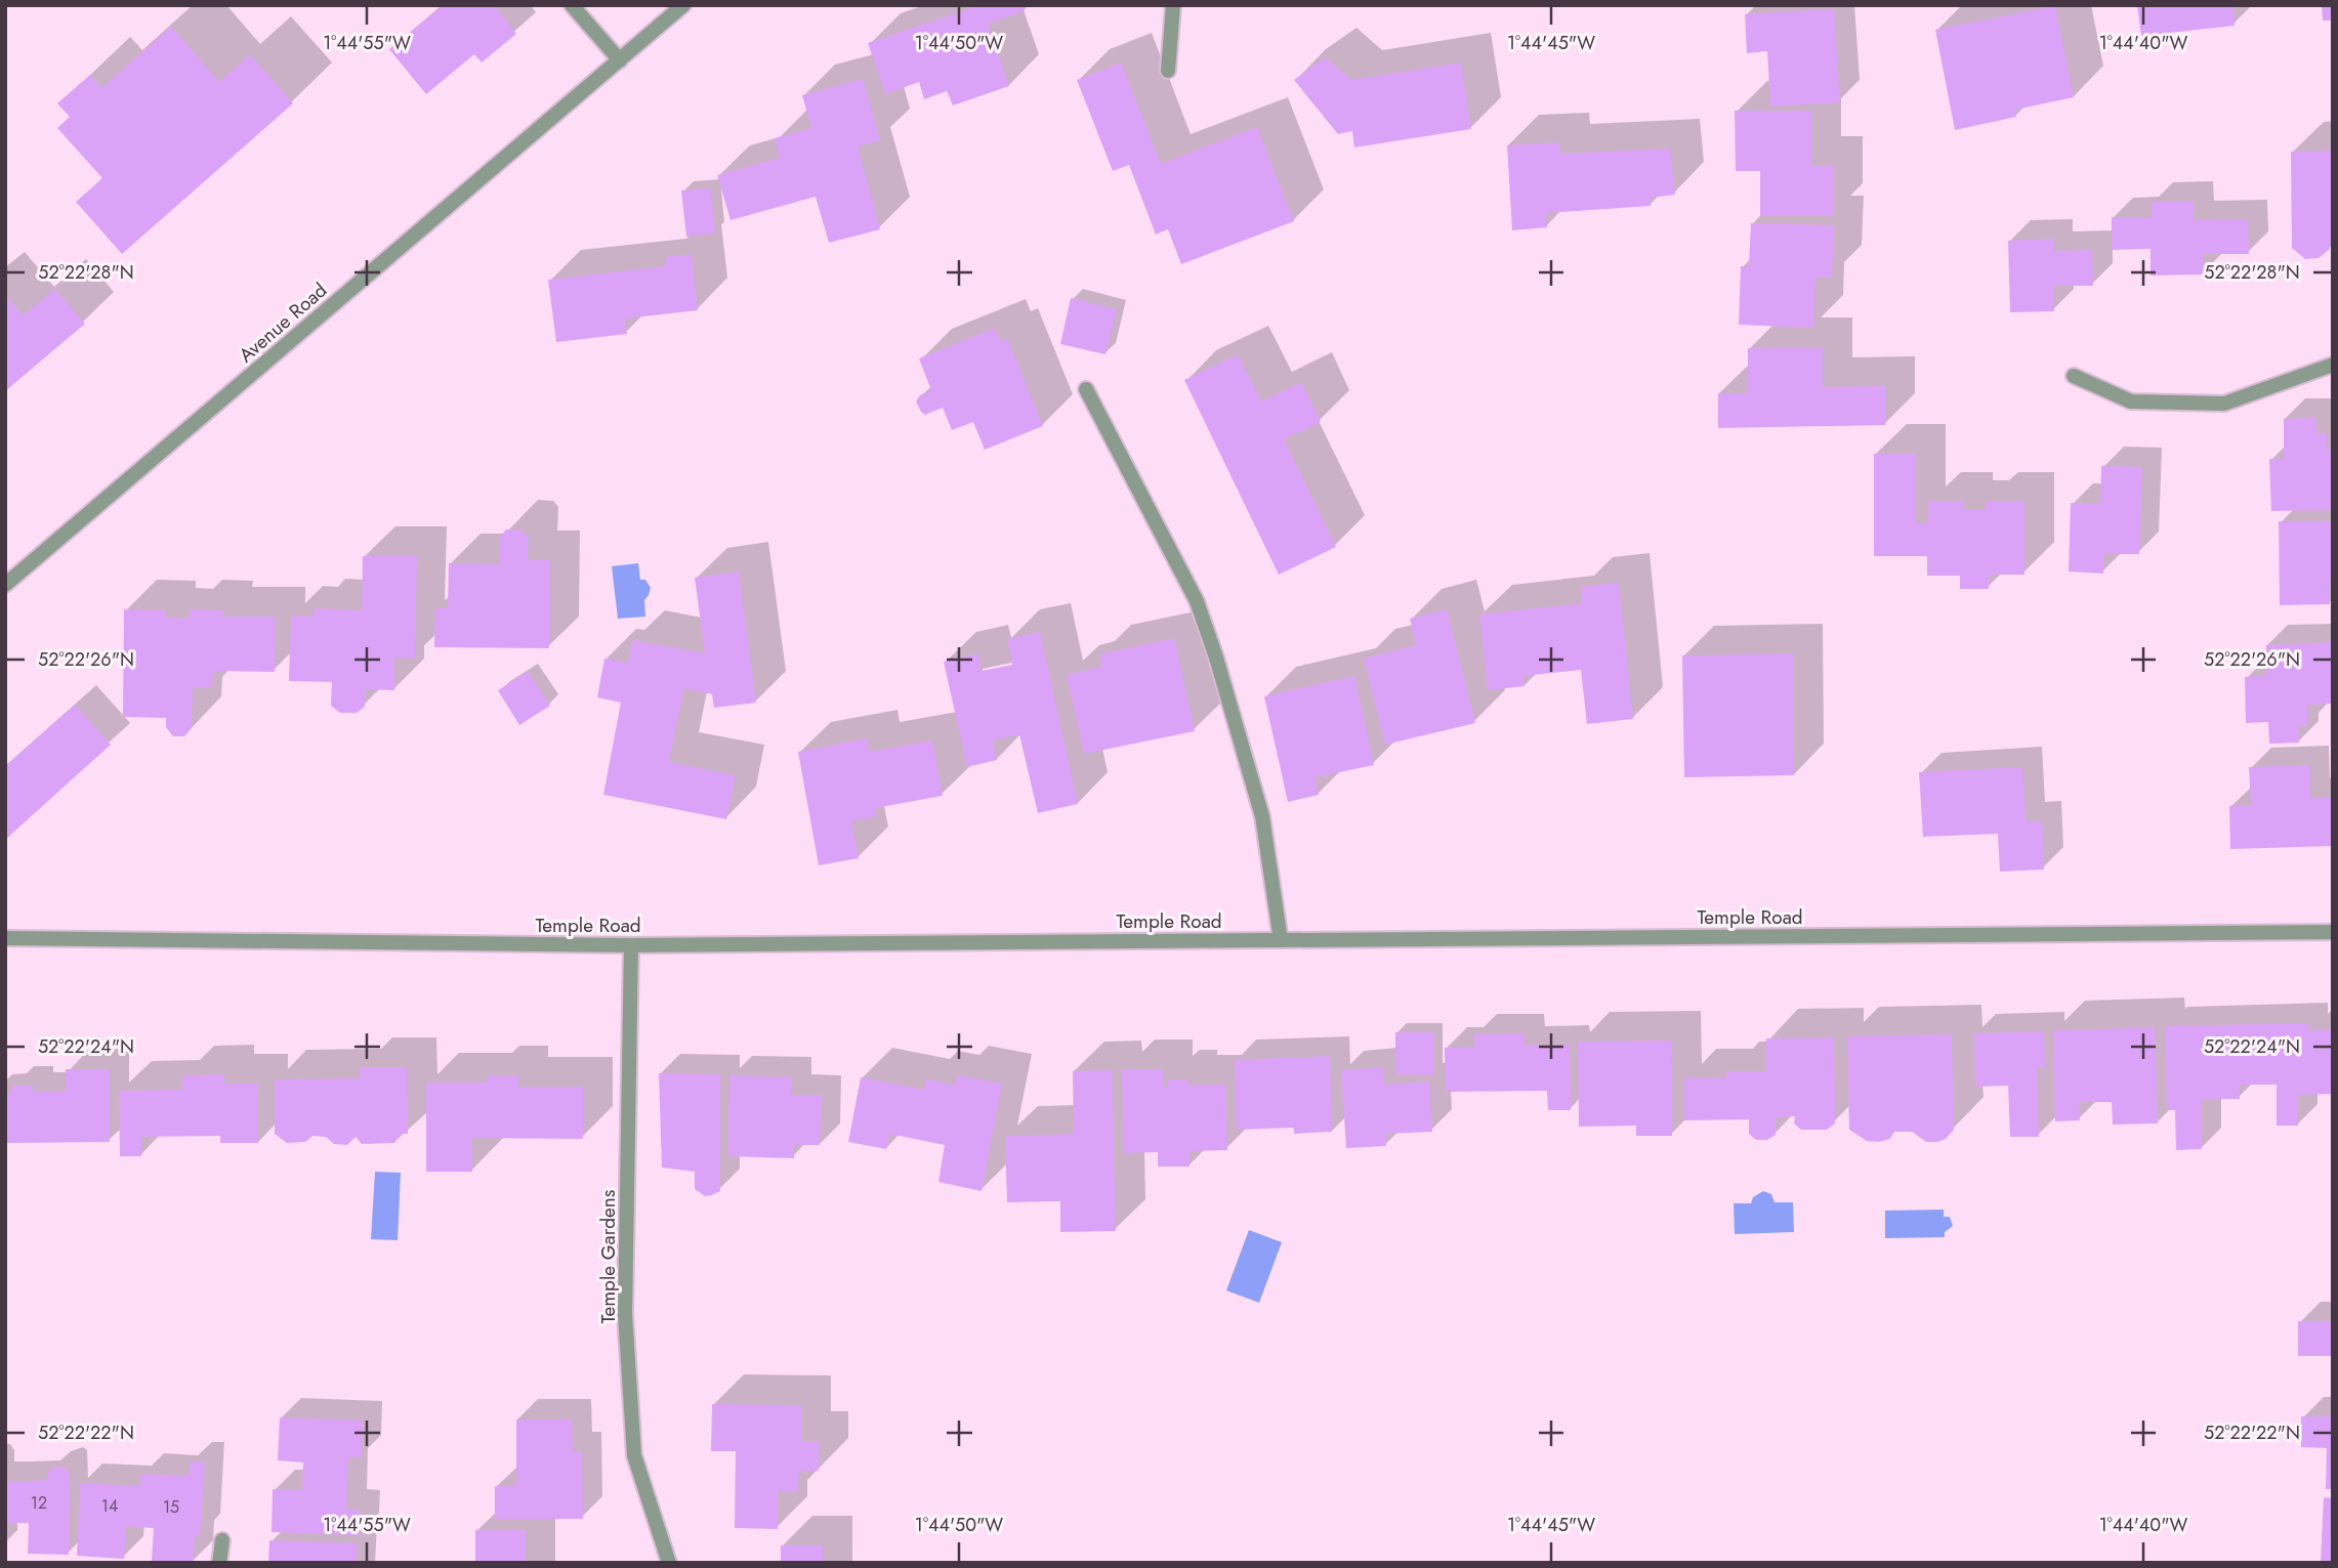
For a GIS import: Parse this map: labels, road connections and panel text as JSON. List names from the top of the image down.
{
  "streets": {
    "street": ["Avenue Road", "Temple Road", "Temple Gardens"]
  },
  "crossings": [
    ["Temple Road", "Temple Gardens"]
  ],
  "house_numbers": ["12", "14", "15"],
  "coordinates": [
    "1°44'55\"W",
    "1°44'50\"W",
    "1°44'45\"W",
    "1°44'40\"W",
    "52°22'28\"N",
    "52°22'26\"N",
    "52°22'24\"N",
    "52°22'22\"N"
  ]
}
